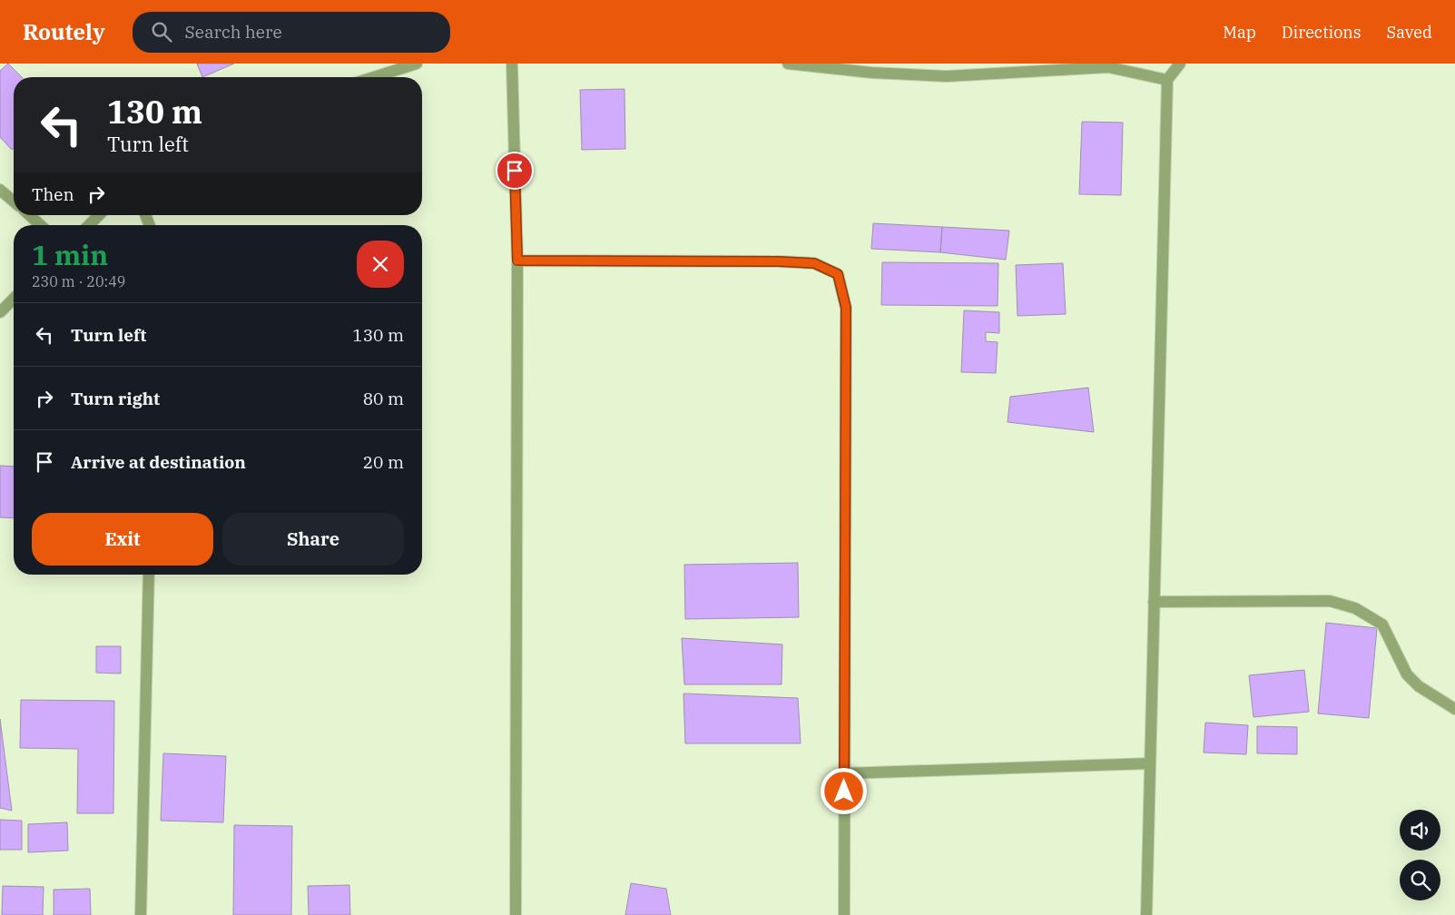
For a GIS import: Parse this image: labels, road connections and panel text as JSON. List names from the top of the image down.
{
  "page": {
    "header": "Routely",
    "search": "Search here",
    "nav": ["Map", "Directions", "Saved"],
    "turn": ["130 m", "Turn left"],
    "then": "Then",
    "heading": ["1 min", "230 m · 20:49"],
    "list": [
      {
        "name": "Turn left",
        "value": "130 m"
      },
      {
        "name": "Turn right",
        "value": "80 m"
      },
      {
        "name": "Arrive at destination",
        "value": "20 m"
      }
    ],
    "buttons": ["Exit", "Share"]
  }
}
